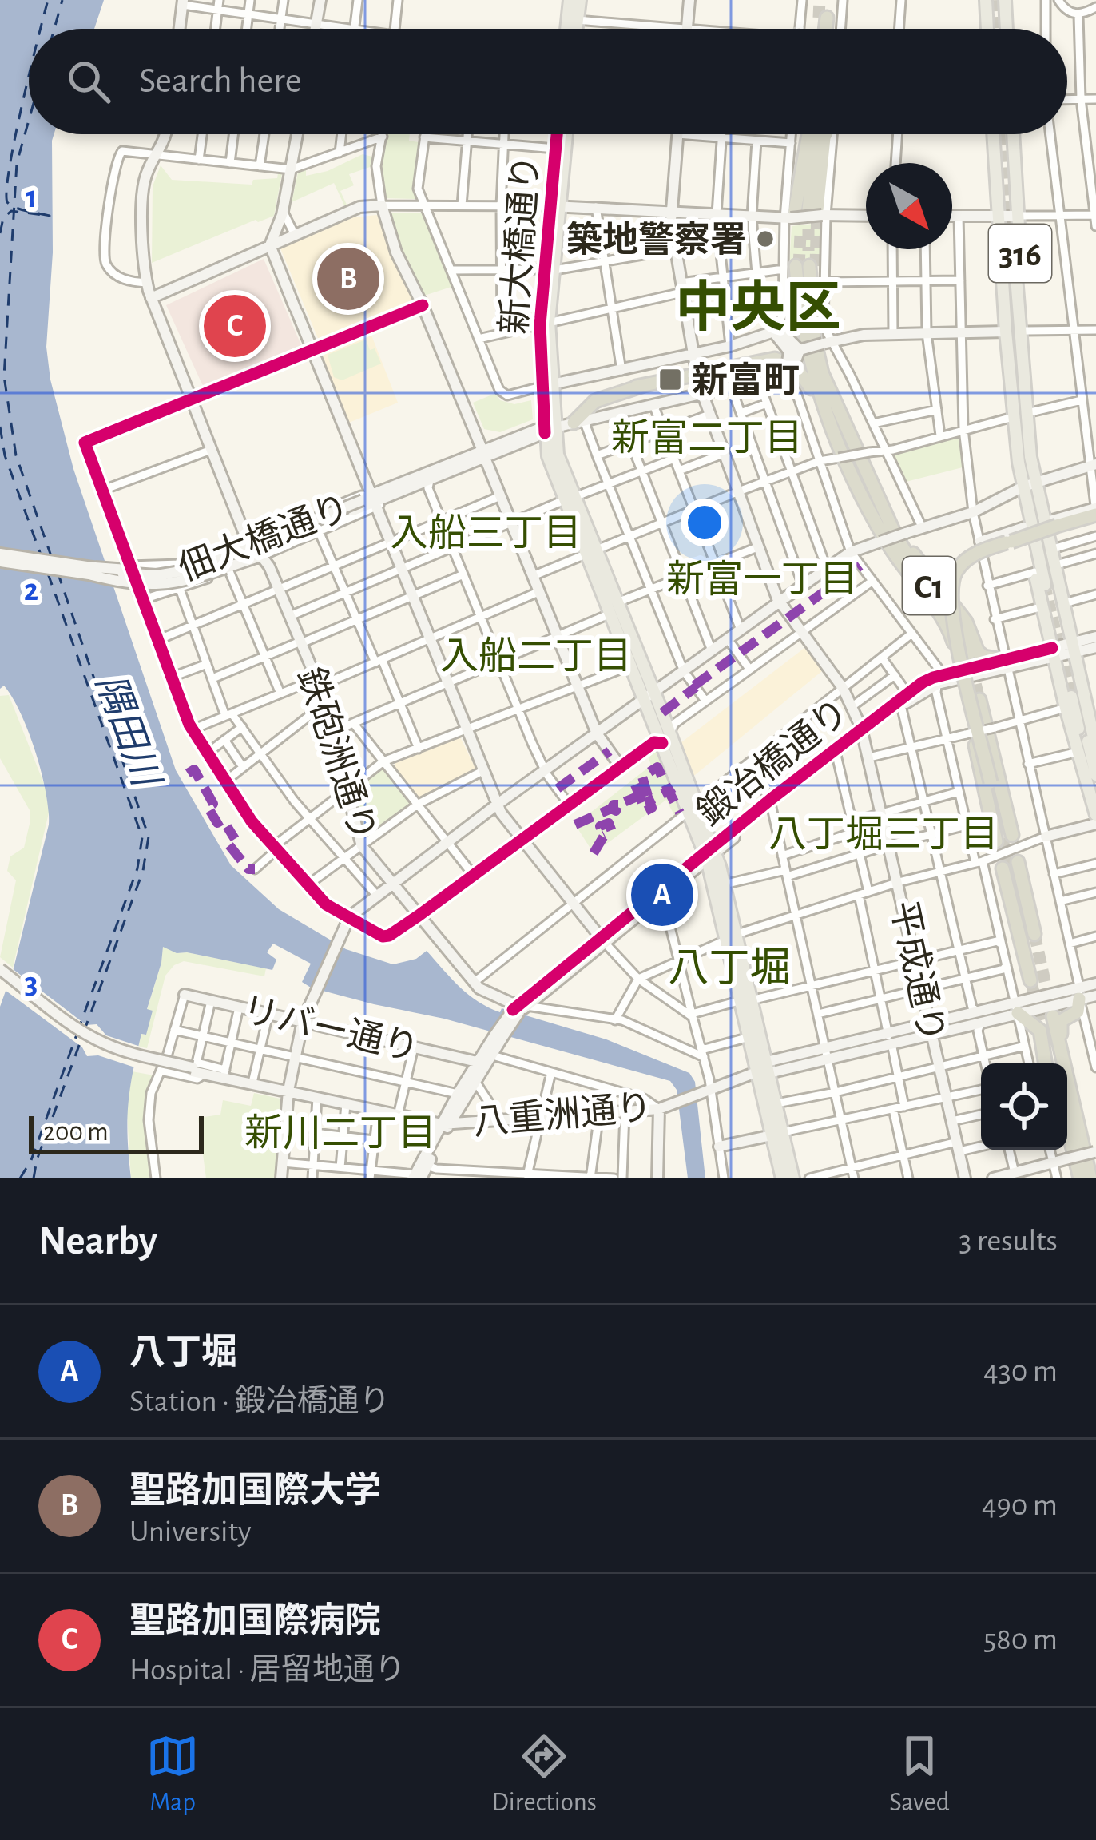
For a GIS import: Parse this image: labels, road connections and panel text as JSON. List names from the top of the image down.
{
  "streets": {
    "highway": ["C1"],
    "main road": ["新大橋通り", "316"],
    "street": [
      "佃大橋通り",
      "鉄砲洲通り",
      "鍛冶橋通り",
      "平成通り",
      "リバー通り",
      "八重洲通り"
    ]
  },
  "crossings": [
    ["新大橋通り", "佃大橋通り"],
    ["新大橋通り", "鍛冶橋通り"],
    ["新大橋通り", "八重洲通り"],
    ["316", "鍛冶橋通り"],
    ["佃大橋通り", "平成通り"],
    ["鉄砲洲通り", "鍛冶橋通り"],
    ["鍛冶橋通り", "平成通り"],
    ["平成通り", "八重洲通り"]
  ],
  "districts": [
    "中央区",
    "新富二丁目",
    "入船三丁目",
    "新富一丁目",
    "入船二丁目",
    "八丁堀三丁目",
    "八丁堀",
    "新川二丁目"
  ],
  "water": ["隅田川"],
  "places": {
    "other": ["築地警察署"],
    "transit": ["新富町"]
  },
  "scale_bar": "200 m",
  "north": "bottom right",
  "page": {
    "search": "Search here",
    "pins": ["B", "C", "A"],
    "scale": "200 m",
    "heading": ["Nearby", "3 results"],
    "list": [
      {
        "mark": "A",
        "name": "八丁堀",
        "note": "Station · 鍛冶橋通り",
        "value": "430 m"
      },
      {
        "mark": "B",
        "name": "聖路加国際大学",
        "note": "University",
        "value": "490 m"
      },
      {
        "mark": "C",
        "name": "聖路加国際病院",
        "note": "Hospital · 居留地通り",
        "value": "580 m"
      }
    ],
    "nav": ["Map", "Directions", "Saved"]
  },
  "grid": {
    "rows": ["1", "2", "3"]
  }
}
